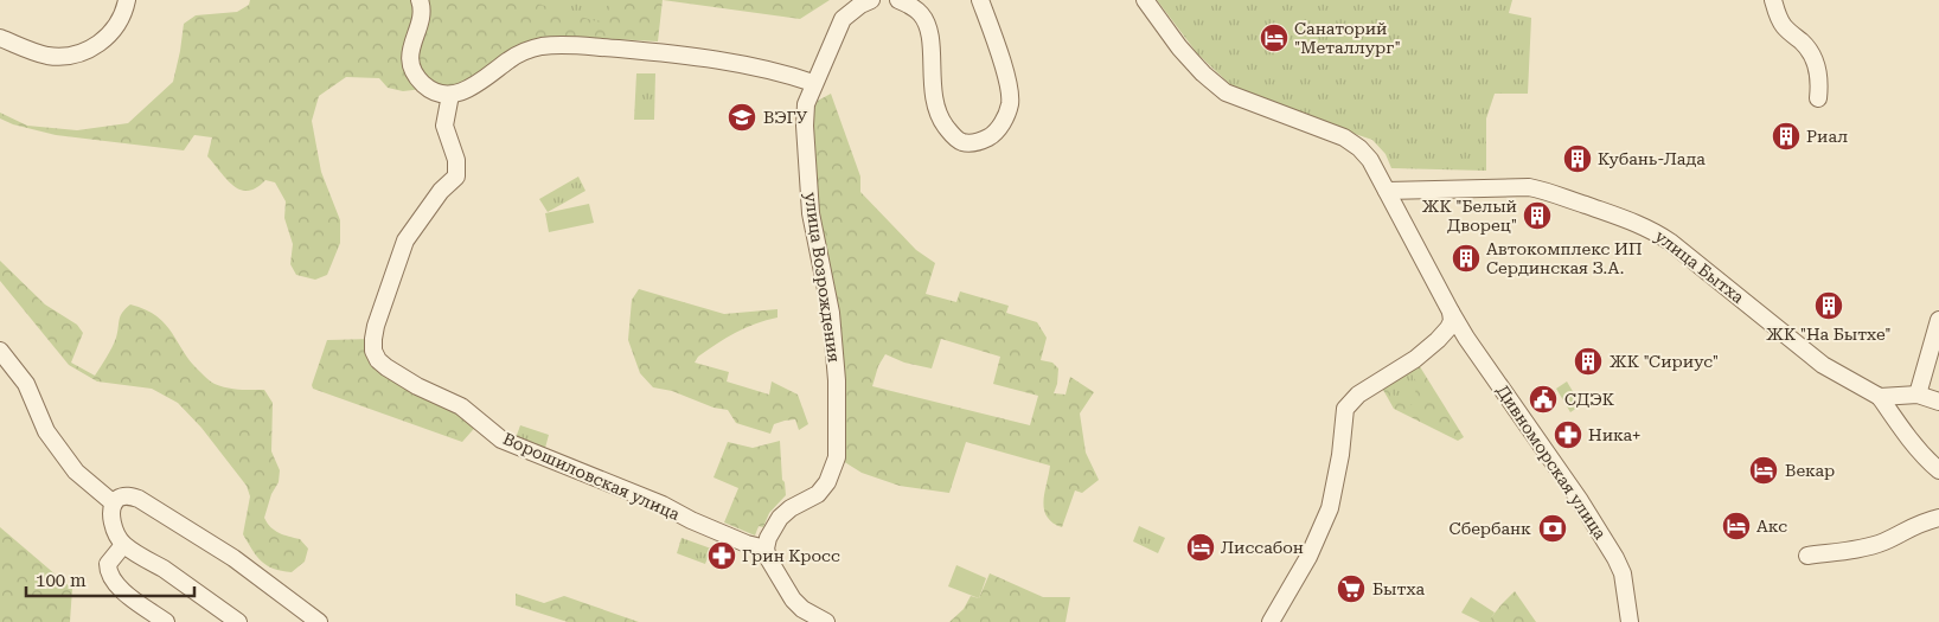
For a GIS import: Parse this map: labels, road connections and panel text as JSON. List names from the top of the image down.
{
  "streets": {
    "street": [
      "улица Бытха",
      "улица Возрождения",
      "Дивноморская улица",
      "Ворошиловская улица"
    ]
  },
  "crossings": [
    ["улица Возрождения", "Ворошиловская улица"]
  ],
  "places": {
    "hotel": [
      "Санаторий \"Металлург\"",
      "Векар",
      "Акс",
      "Лиссабон"
    ],
    "school or university": ["ВЭГУ"],
    "building": [
      "Риал",
      "Кубань-Лада",
      "ЖК \"Белый Дворец\"",
      "Автокомплекс ИП Сердинская З.А.",
      "ЖК \"На Бытхе\"",
      "ЖК \"Сириус\""
    ],
    "public building": ["СДЭК"],
    "pharmacy": ["Ника+", "Грин Кросс"],
    "bank": ["Сбербанк"],
    "supermarket": ["Бытха"]
  },
  "scale_bar": "100 m"
}
